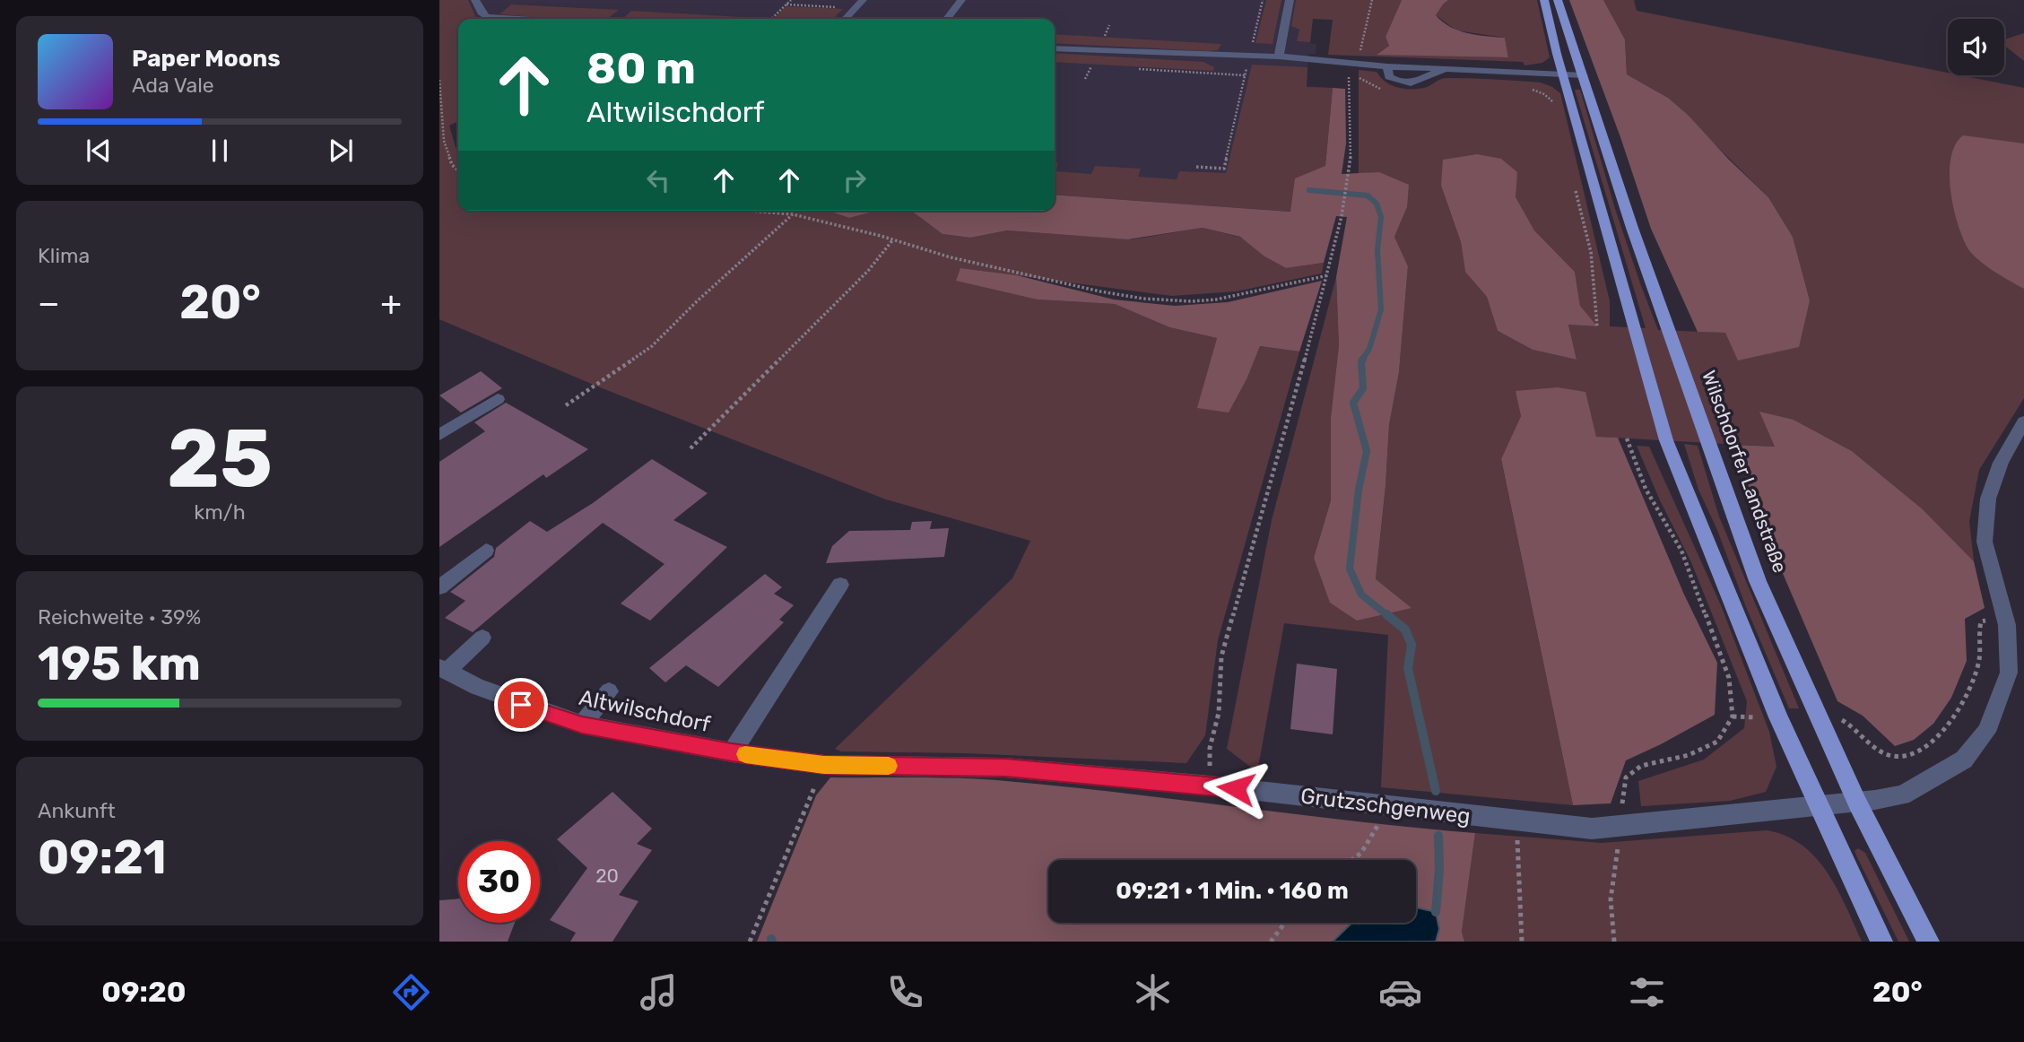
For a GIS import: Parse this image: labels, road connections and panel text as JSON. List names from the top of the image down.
{
  "streets": {
    "main road": ["Wilschdorfer Landstraße"],
    "street": ["Altwilschdorf", "Grutzschgenweg"]
  },
  "crossings": [
    ["Wilschdorfer Landstraße", "Grutzschgenweg"],
    ["Altwilschdorf", "Grutzschgenweg"]
  ],
  "house_numbers": ["20"],
  "page": {
    "turn": ["80 m", "Altwilschdorf"],
    "song": ["Paper Moons", "Ada Vale"],
    "tile": [
      "Klima",
      ["25", "km/h"],
      ["Reichweite · 39%", "195 km"],
      ["Ankunft", "09:21"]
    ],
    "heat": ["−", "20°", "+"],
    "limit": "30",
    "trip": "09:21 · 1 Min. · 160 m",
    "tabs": ["09:20", "20°"]
  }
}
